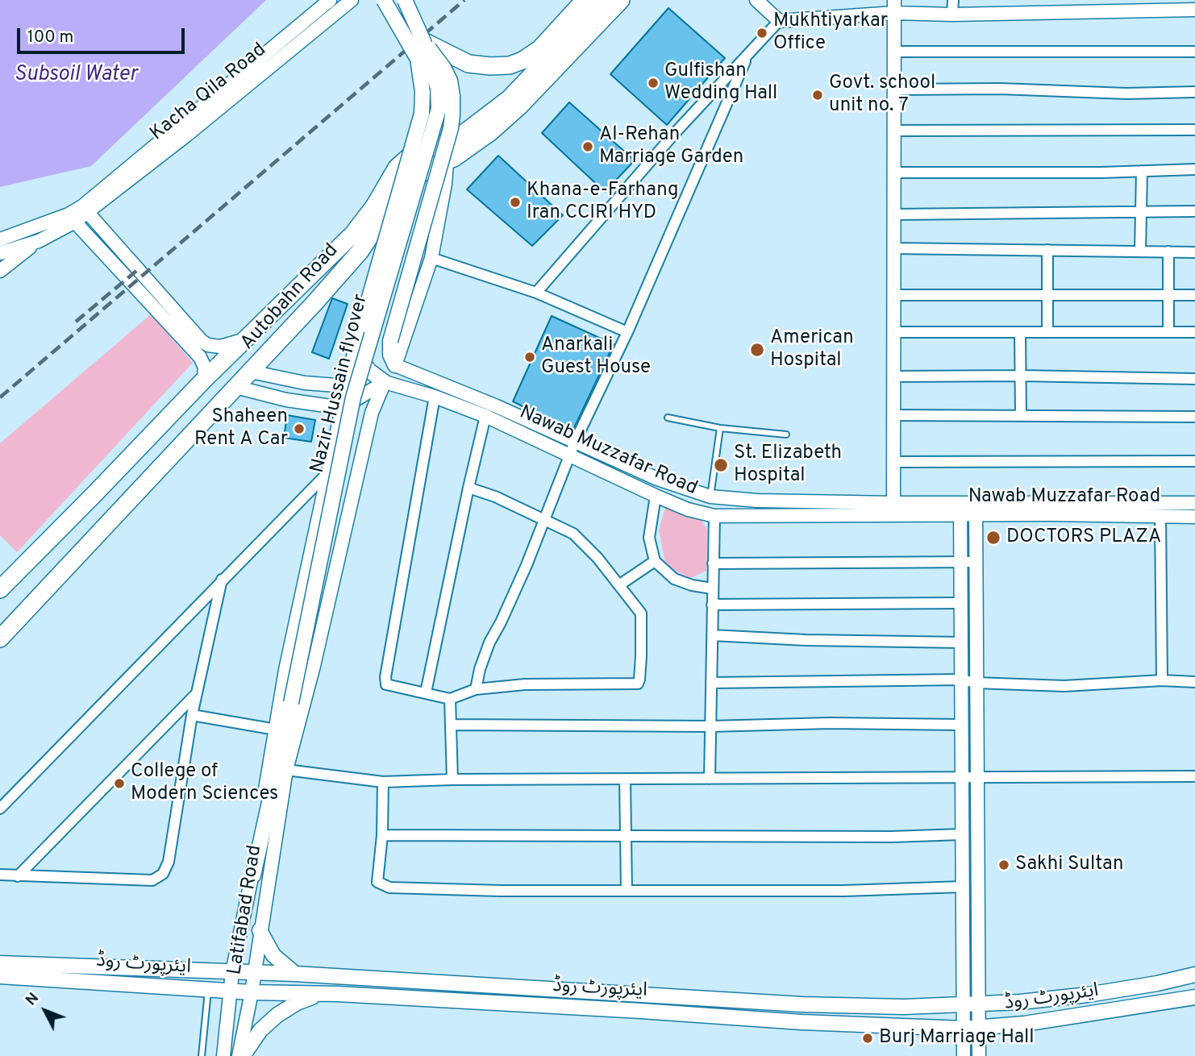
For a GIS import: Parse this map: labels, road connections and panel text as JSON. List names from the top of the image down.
{
  "streets": {
    "highway": ["Autobahn Road"],
    "main road": ["Nazir Hussain flyover", "ایئرپورٹ روڈ"],
    "street": ["Kacha Qila Road", "Nawab Muzzafar Road", "Latifabad Road"]
  },
  "crossings": [
    ["Nawab Muzzafar Road", "Latifabad Road"],
    ["Latifabad Road", "ایئرپورٹ روڈ"]
  ],
  "water": ["Subsoil Water"],
  "places": [
    "Mukhtiyarkar Office",
    "Gulfishan Wedding Hall",
    "Govt. school unit no. 7",
    "Al-Rehan Marriage Garden",
    "Khana-e-Farhang Iran CCIRI HYD",
    "American Hospital",
    "Anarkali Guest House",
    "Shaheen Rent A Car",
    "St. Elizabeth Hospital",
    "DOCTORS PLAZA",
    "College of Modern Sciences",
    "Sakhi Sultan",
    "Burj Marriage Hall"
  ],
  "scale_bar": "100 m",
  "north": "top left"
}
